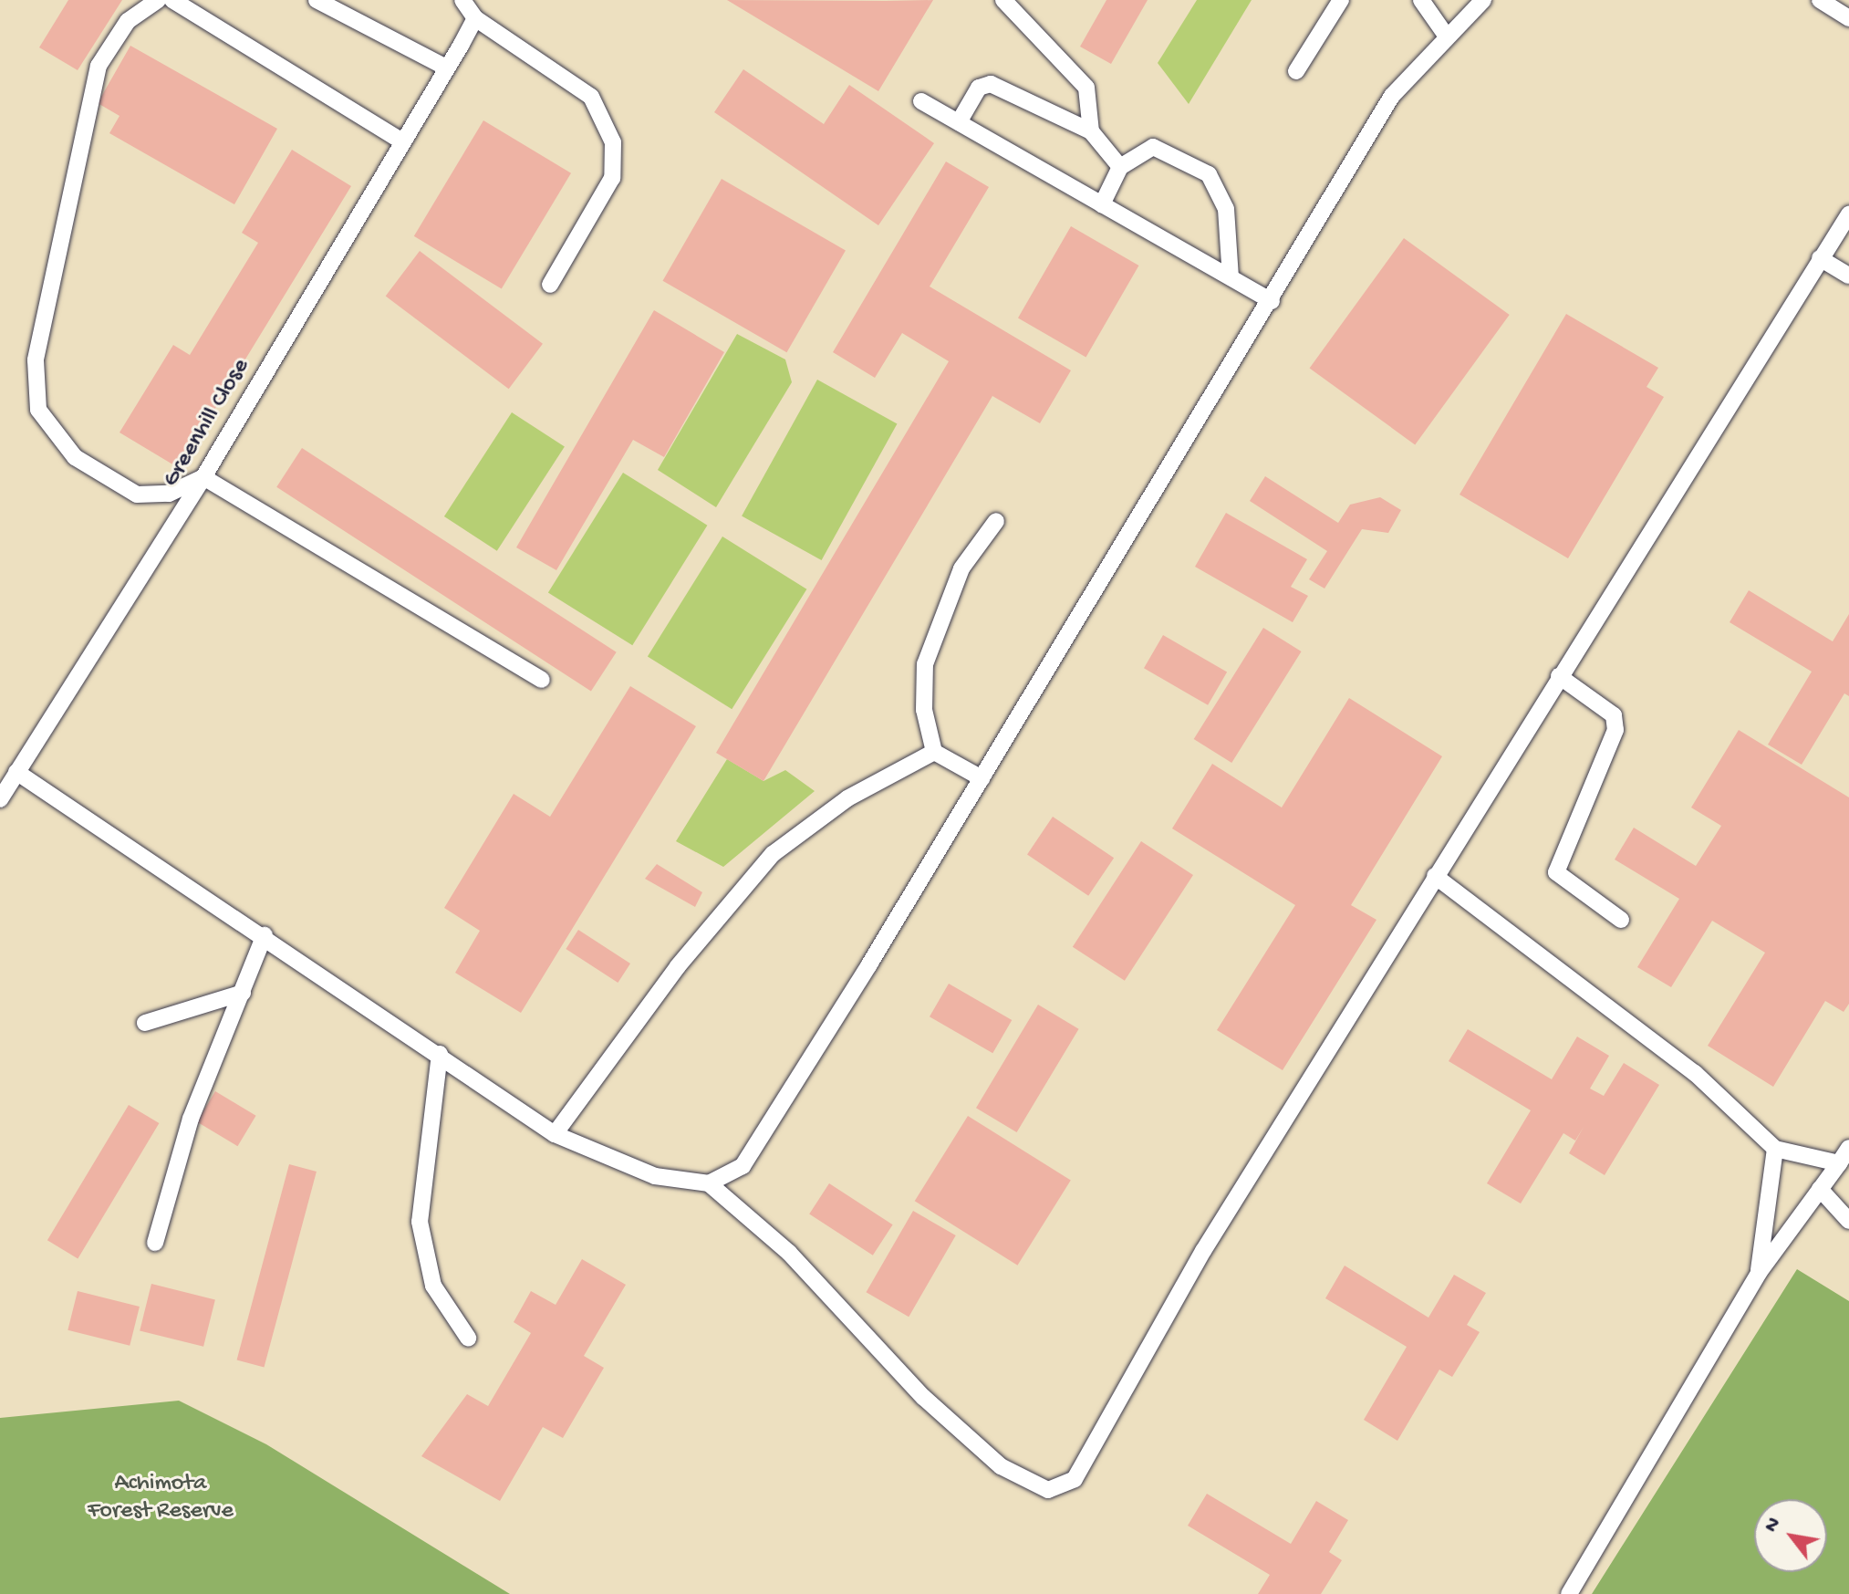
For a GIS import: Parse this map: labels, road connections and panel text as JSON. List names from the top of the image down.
{
  "streets": {
    "lane": ["Greenhill Close"]
  },
  "parks": ["Achimota Forest Reserve"],
  "north": "top left"
}
